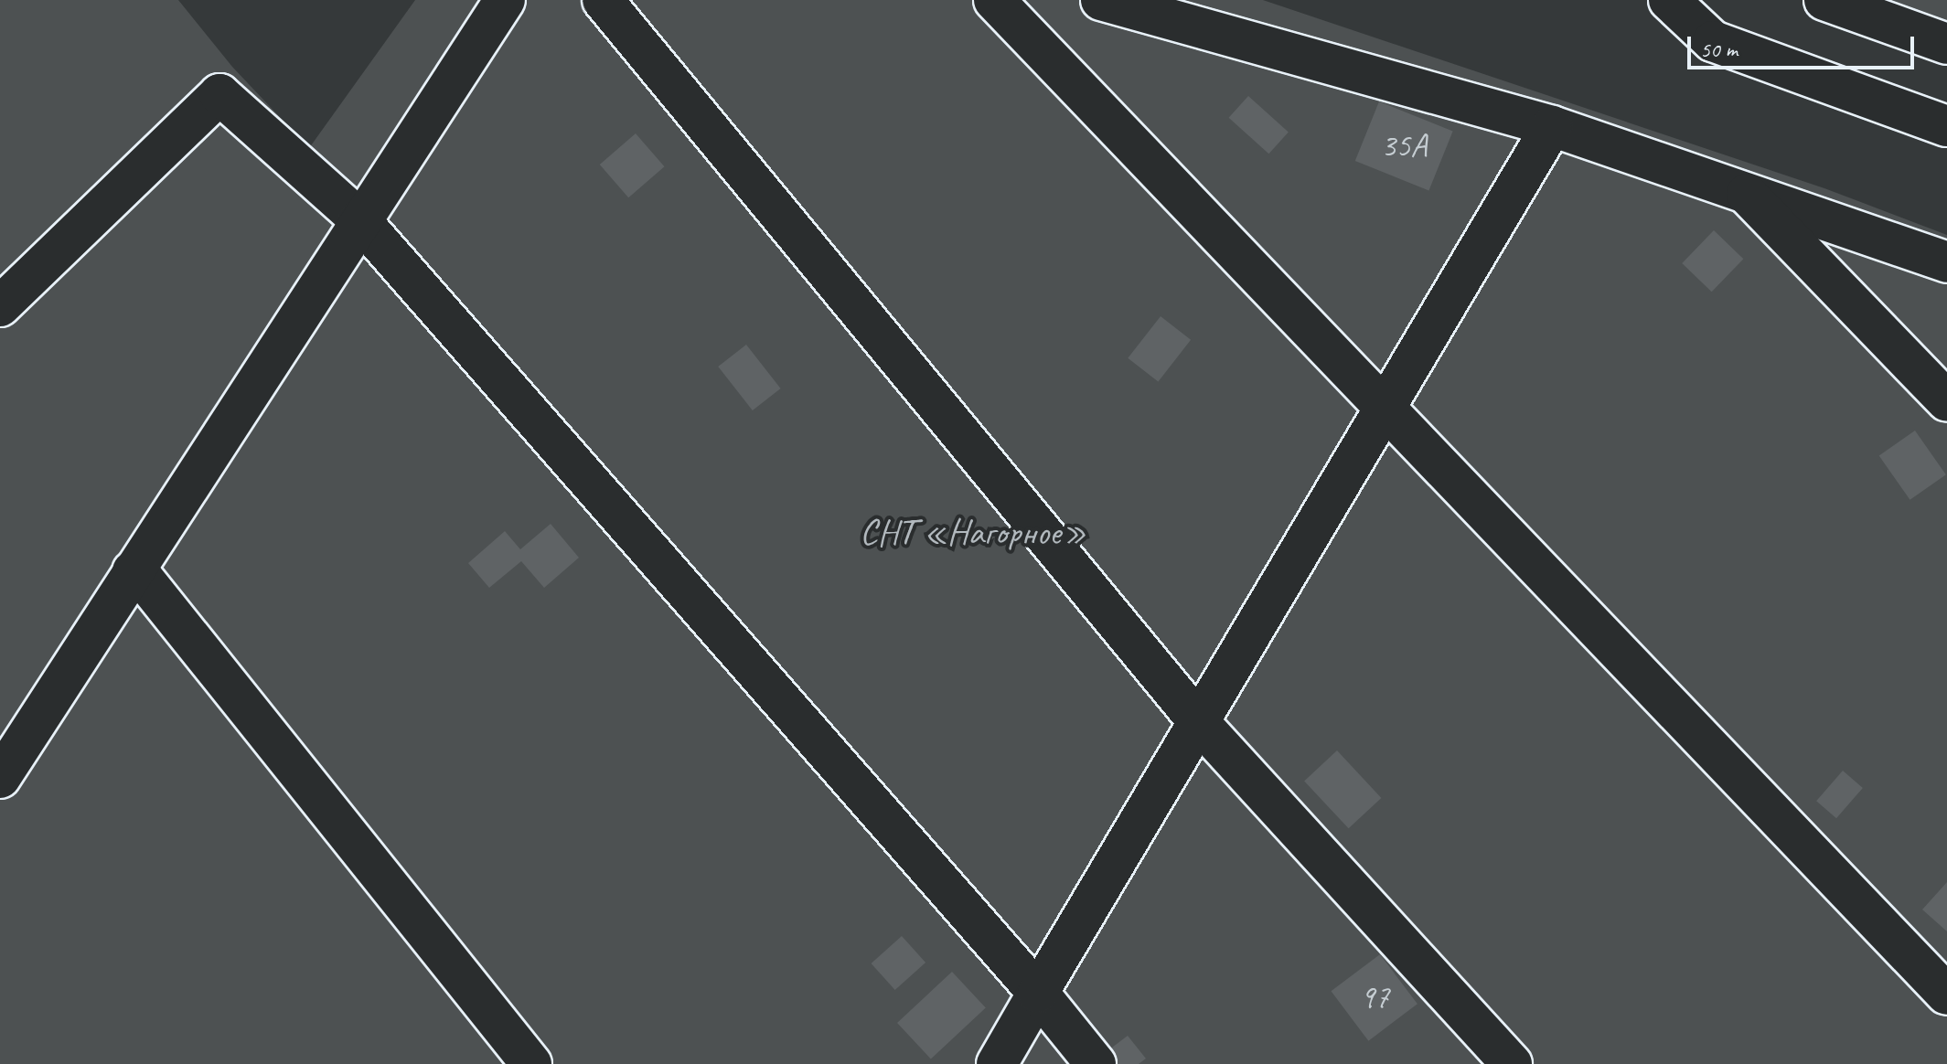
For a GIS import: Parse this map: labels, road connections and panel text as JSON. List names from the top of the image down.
{
  "parks": ["СНТ «Нагорное»"],
  "house_numbers": ["35А", "97"],
  "scale_bar": "50 m"
}
